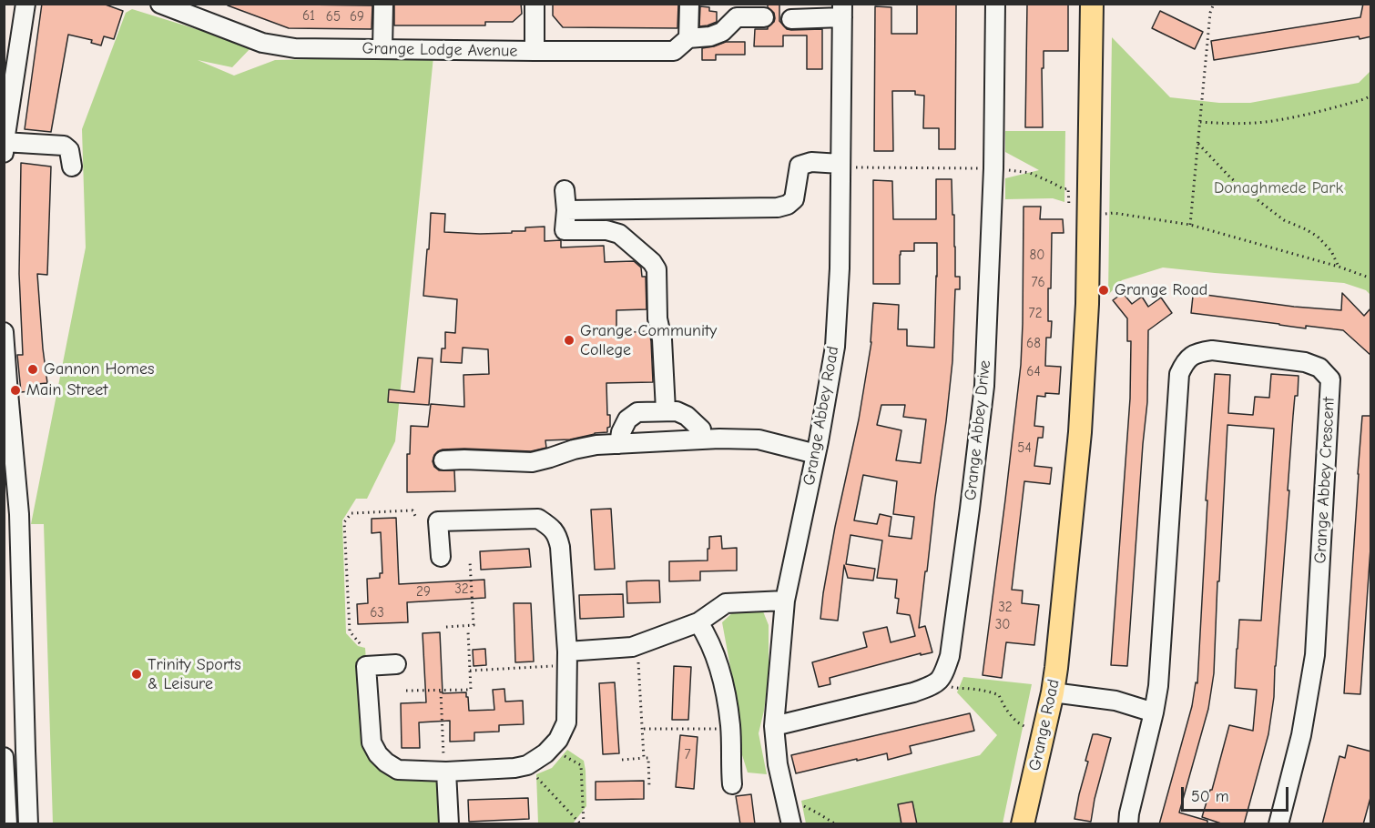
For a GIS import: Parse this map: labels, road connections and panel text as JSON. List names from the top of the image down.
{
  "streets": {
    "main road": ["Grange Road"],
    "street": [
      "Grange Lodge Avenue",
      "Grange Abbey Road",
      "Grange Abbey Drive",
      "Grange Abbey Crescent"
    ]
  },
  "parks": ["Donaghmede Park"],
  "places": [
    "Grange Road",
    "Grange Community College",
    "Gannon Homes",
    "Main Street",
    "Trinity Sports & Leisure"
  ],
  "house_numbers": [
    "61",
    "65",
    "69",
    "80",
    "76",
    "72",
    "68",
    "64",
    "54",
    "32",
    "29",
    "32",
    "63",
    "30",
    "7"
  ],
  "scale_bar": "50 m"
}
